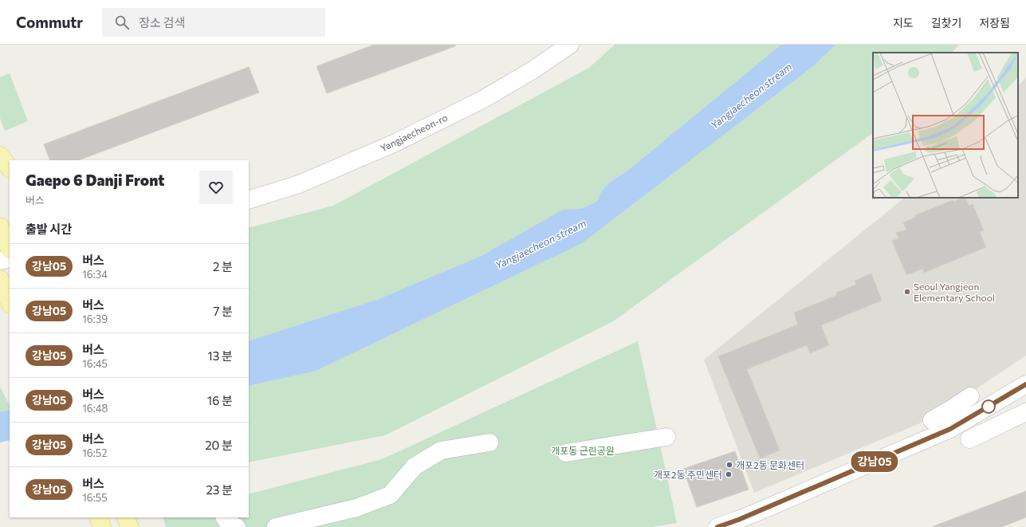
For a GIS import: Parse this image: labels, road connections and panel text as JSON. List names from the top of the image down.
{
  "streets": {
    "street": ["Yangjaecheon-ro"]
  },
  "water": ["Yangjaecheon stream"],
  "parks": ["개포동 근린공원"],
  "places": ["Seoul Yangjeon Elementary School", "개포2동 문화센터", "개포2동 주민센터"],
  "lines": ["bus line 강남05"],
  "page": {
    "header": "Commutr",
    "search": "장소 검색",
    "nav": ["지도", "길찾기", "저장됨"],
    "on_map": "강남05",
    "heading": [
      ["Gaepo 6 Danji Front", "버스"],
      "출발 시간"
    ],
    "list": [
      {
        "mark": "강남05",
        "name": "버스",
        "note": "16:34",
        "value": "2 분"
      },
      {
        "mark": "강남05",
        "name": "버스",
        "note": "16:39",
        "value": "7 분"
      },
      {
        "mark": "강남05",
        "name": "버스",
        "note": "16:45",
        "value": "13 분"
      },
      {
        "mark": "강남05",
        "name": "버스",
        "note": "16:48",
        "value": "16 분"
      },
      {
        "mark": "강남05",
        "name": "버스",
        "note": "16:52",
        "value": "20 분"
      },
      {
        "mark": "강남05",
        "name": "버스",
        "note": "16:55",
        "value": "23 분"
      }
    ]
  }
}
